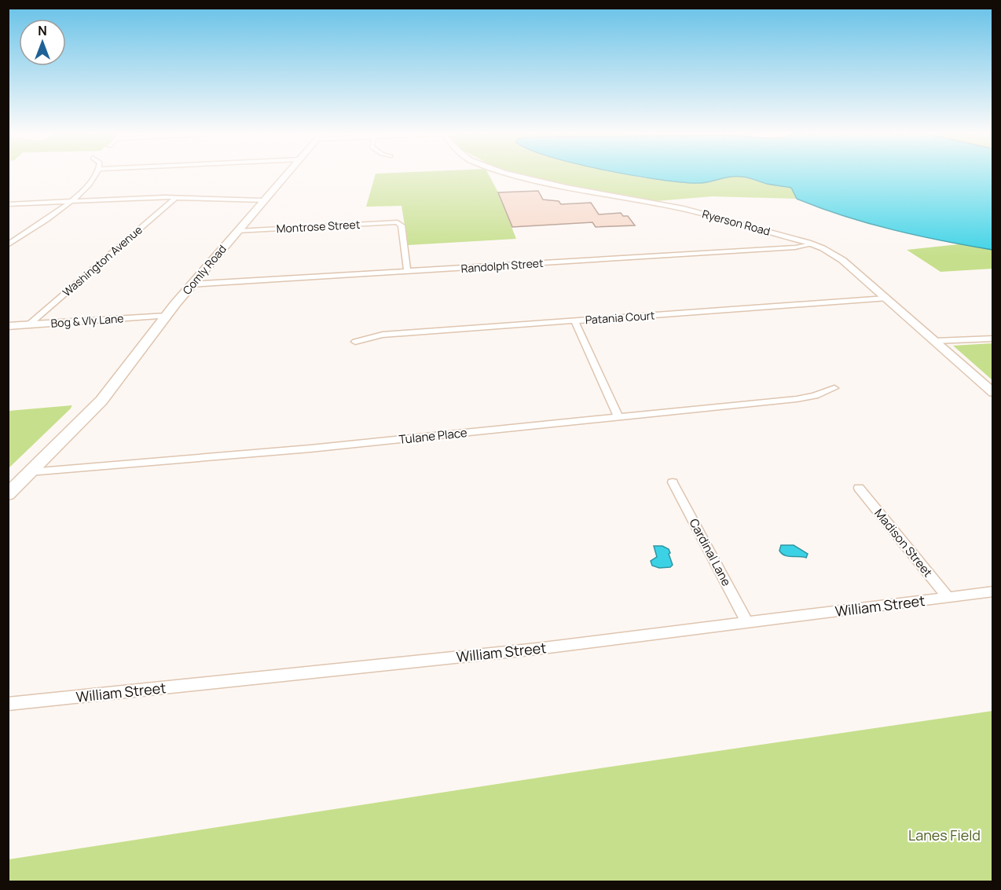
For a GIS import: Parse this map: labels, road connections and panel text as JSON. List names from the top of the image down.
{
  "streets": {
    "main road": ["Comly Road"],
    "street": [
      "Ryerson Road",
      "Montrose Street",
      "Washington Avenue",
      "Randolph Street",
      "Patania Court",
      "Bog & Vly Lane",
      "Tulane Place",
      "Madison Street",
      "Cardinal Lane",
      "William Street"
    ]
  },
  "crossings": [
    ["Ryerson Road", "Randolph Street"],
    ["Ryerson Road", "Patania Court"],
    ["Montrose Street", "Randolph Street"],
    ["Montrose Street", "Comly Road"],
    ["Washington Avenue", "Bog & Vly Lane"],
    ["Randolph Street", "Comly Road"],
    ["Comly Road", "Bog & Vly Lane"],
    ["Comly Road", "Tulane Place"],
    ["Madison Street", "William Street"],
    ["Cardinal Lane", "William Street"]
  ],
  "parks": ["Lanes Field"],
  "north": "top"
}
